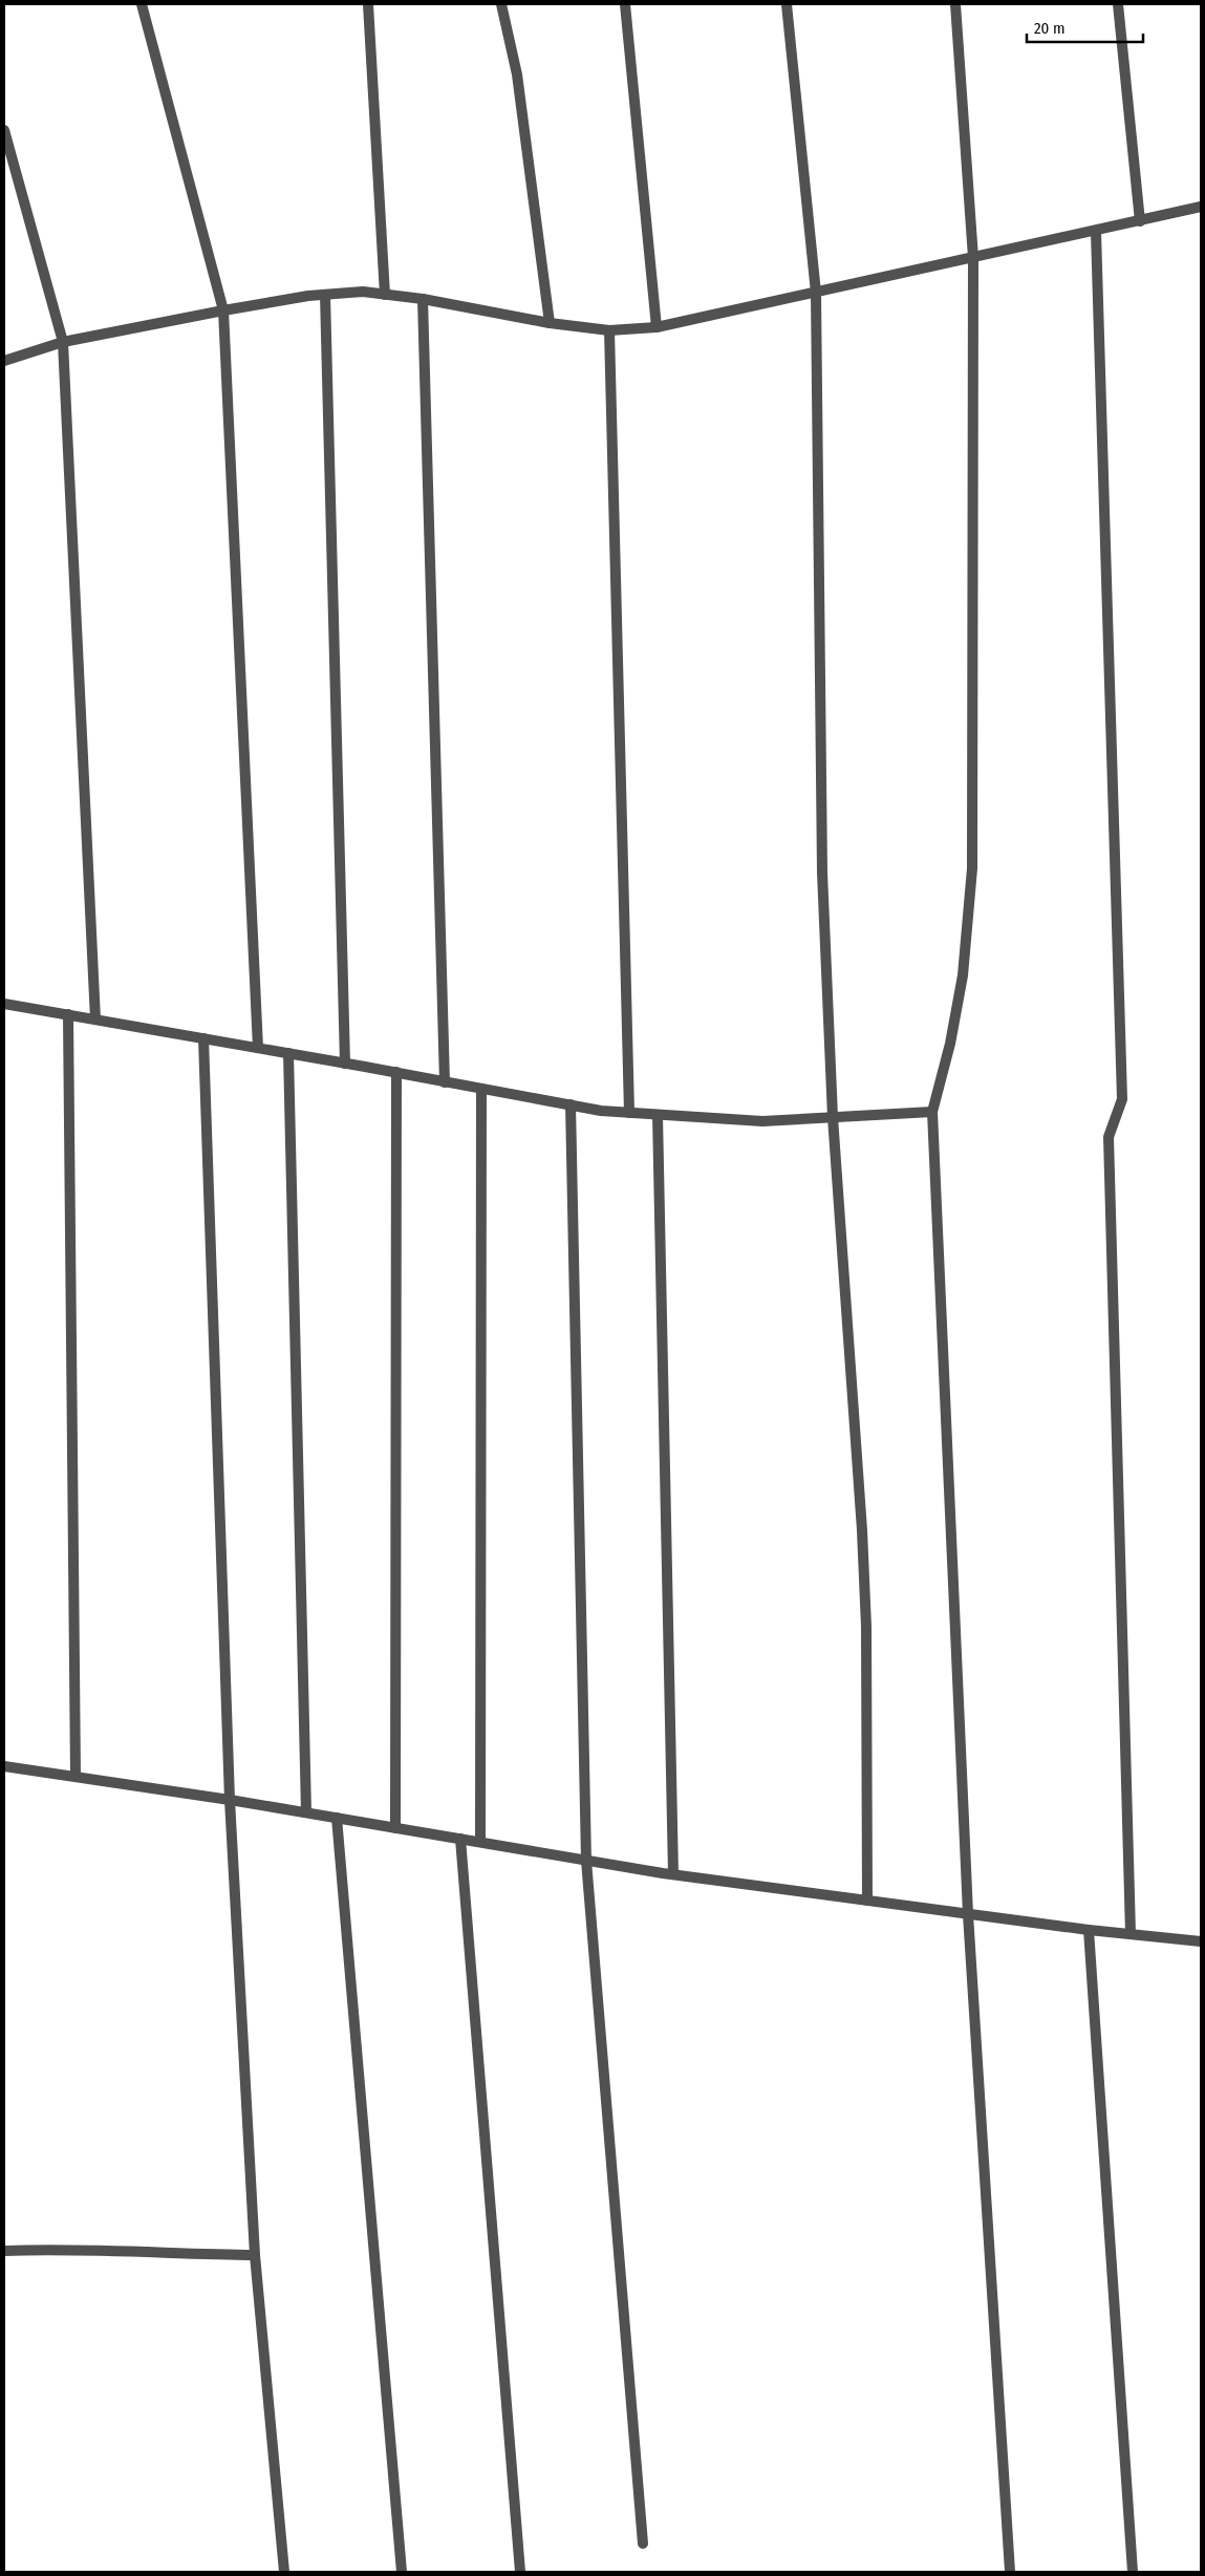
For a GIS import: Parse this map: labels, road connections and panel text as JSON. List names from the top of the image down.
{
  "scale_bar": "20 m"
}
